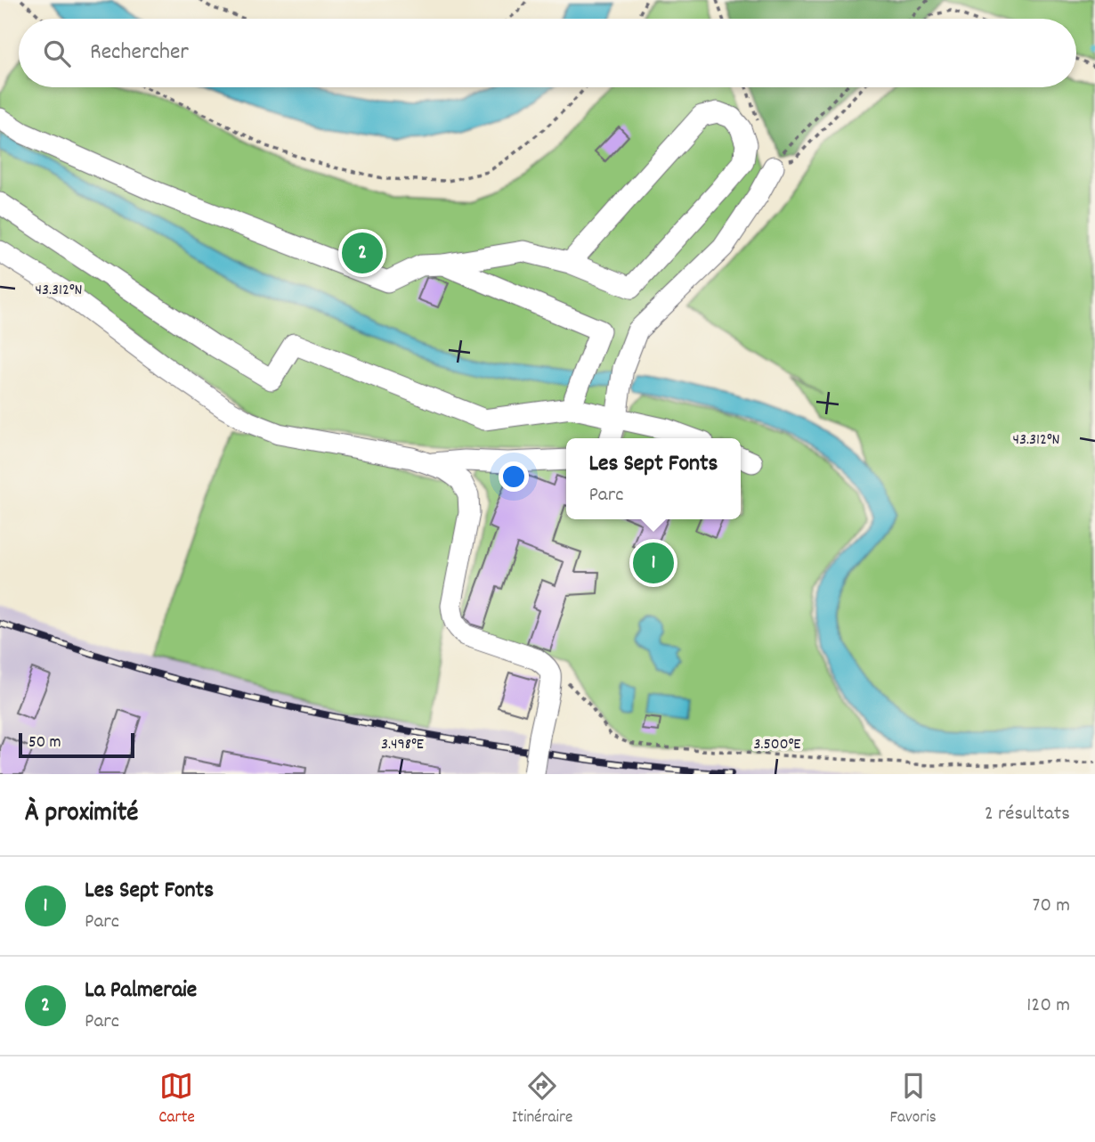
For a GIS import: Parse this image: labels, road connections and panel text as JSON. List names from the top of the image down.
{
  "scale_bar": "50 m",
  "page": {
    "search": "Rechercher",
    "pins": ["2", "1"],
    "popup": ["Les Sept Fonts", "Parc"],
    "scale": "50 m",
    "heading": ["À proximité", "2 résultats"],
    "list": [
      {
        "mark": "1",
        "name": "Les Sept Fonts",
        "note": "Parc",
        "value": "70 m"
      },
      {
        "mark": "2",
        "name": "La Palmeraie",
        "note": "Parc",
        "value": "120 m"
      }
    ],
    "nav": ["Carte", "Itinéraire", "Favoris"]
  },
  "coordinates": ["43.312°N", "3.498°E", "3.500°E"]
}
